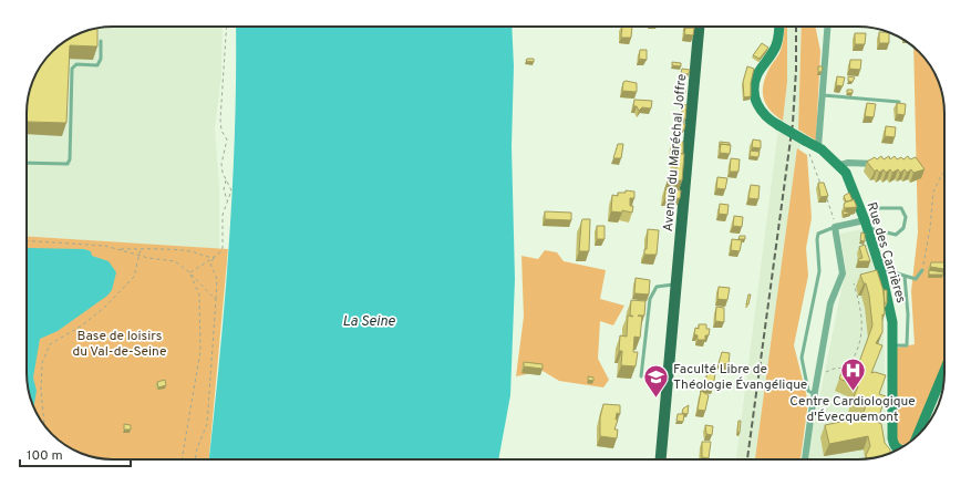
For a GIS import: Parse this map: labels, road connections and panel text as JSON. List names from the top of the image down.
{
  "streets": {
    "main road": ["Avenue du Maréchal Joffre"],
    "street": ["Rue des Carrières"]
  },
  "water": ["La Seine"],
  "parks": ["Base de loisirs du Val-de-Seine"],
  "places": {
    "hospital": ["Centre Cardiologique d'Évecquemont"],
    "school or university": ["Faculté Libre de Théologie Évangélique"]
  },
  "scale_bar": "100 m"
}
